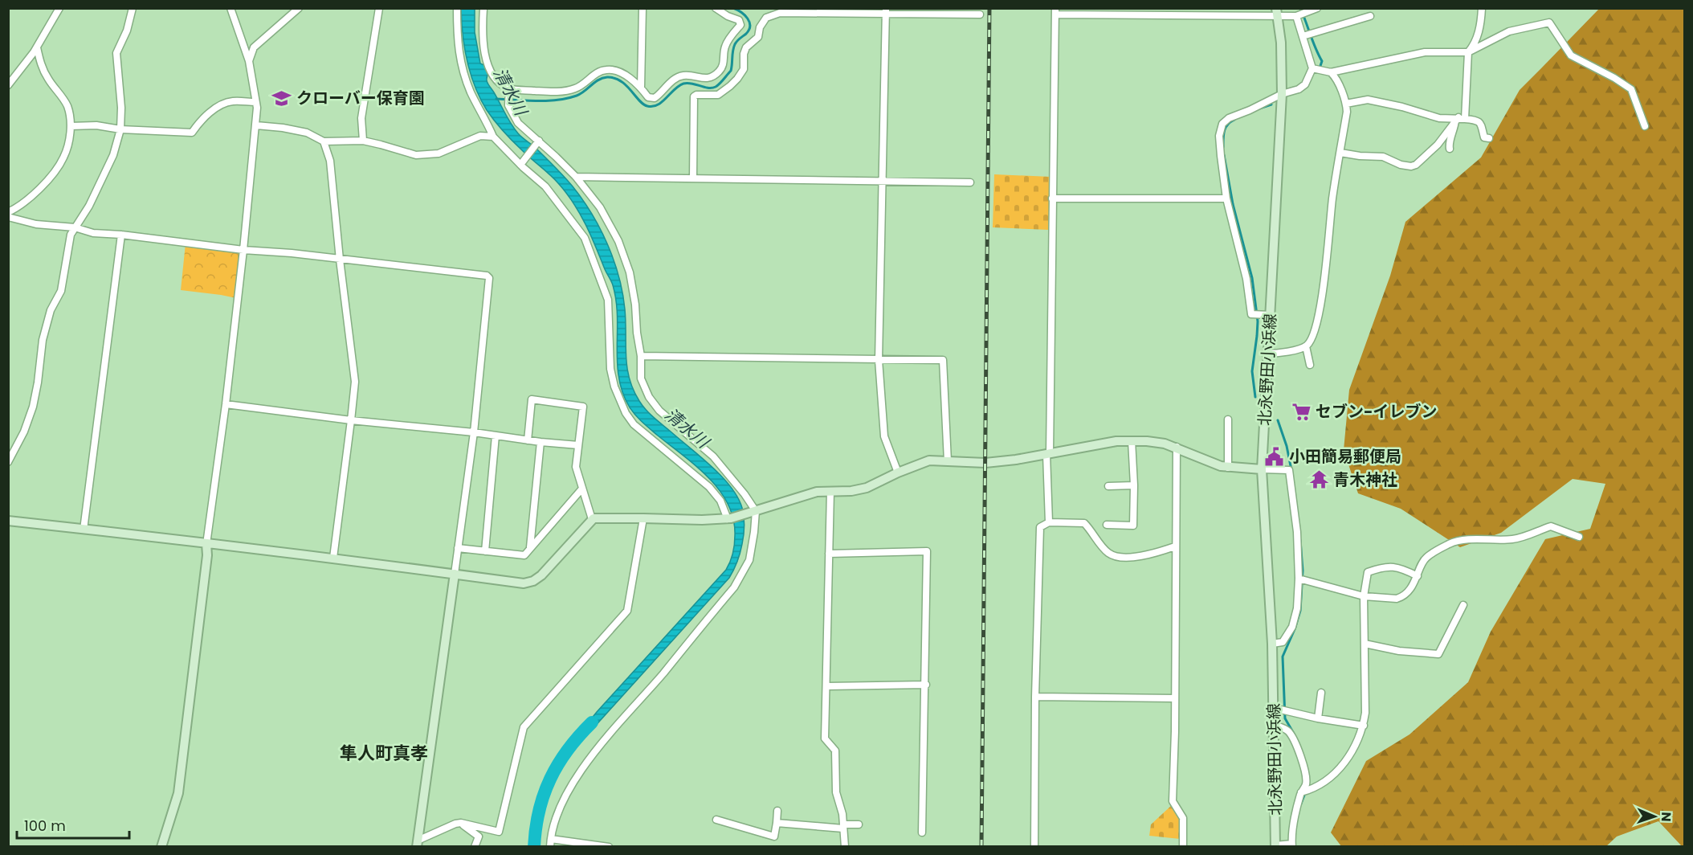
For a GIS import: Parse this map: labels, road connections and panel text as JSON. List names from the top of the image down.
{
  "streets": {
    "street": ["北永野田小浜線"]
  },
  "districts": ["隼人町真孝"],
  "water": ["清水川"],
  "places": {
    "school or university": ["クローバー保育園"],
    "supermarket": ["セブン-イレブン"],
    "public building": ["小田簡易郵便局"],
    "temple": ["青木神社"]
  },
  "scale_bar": "100 m",
  "north": "right"
}
